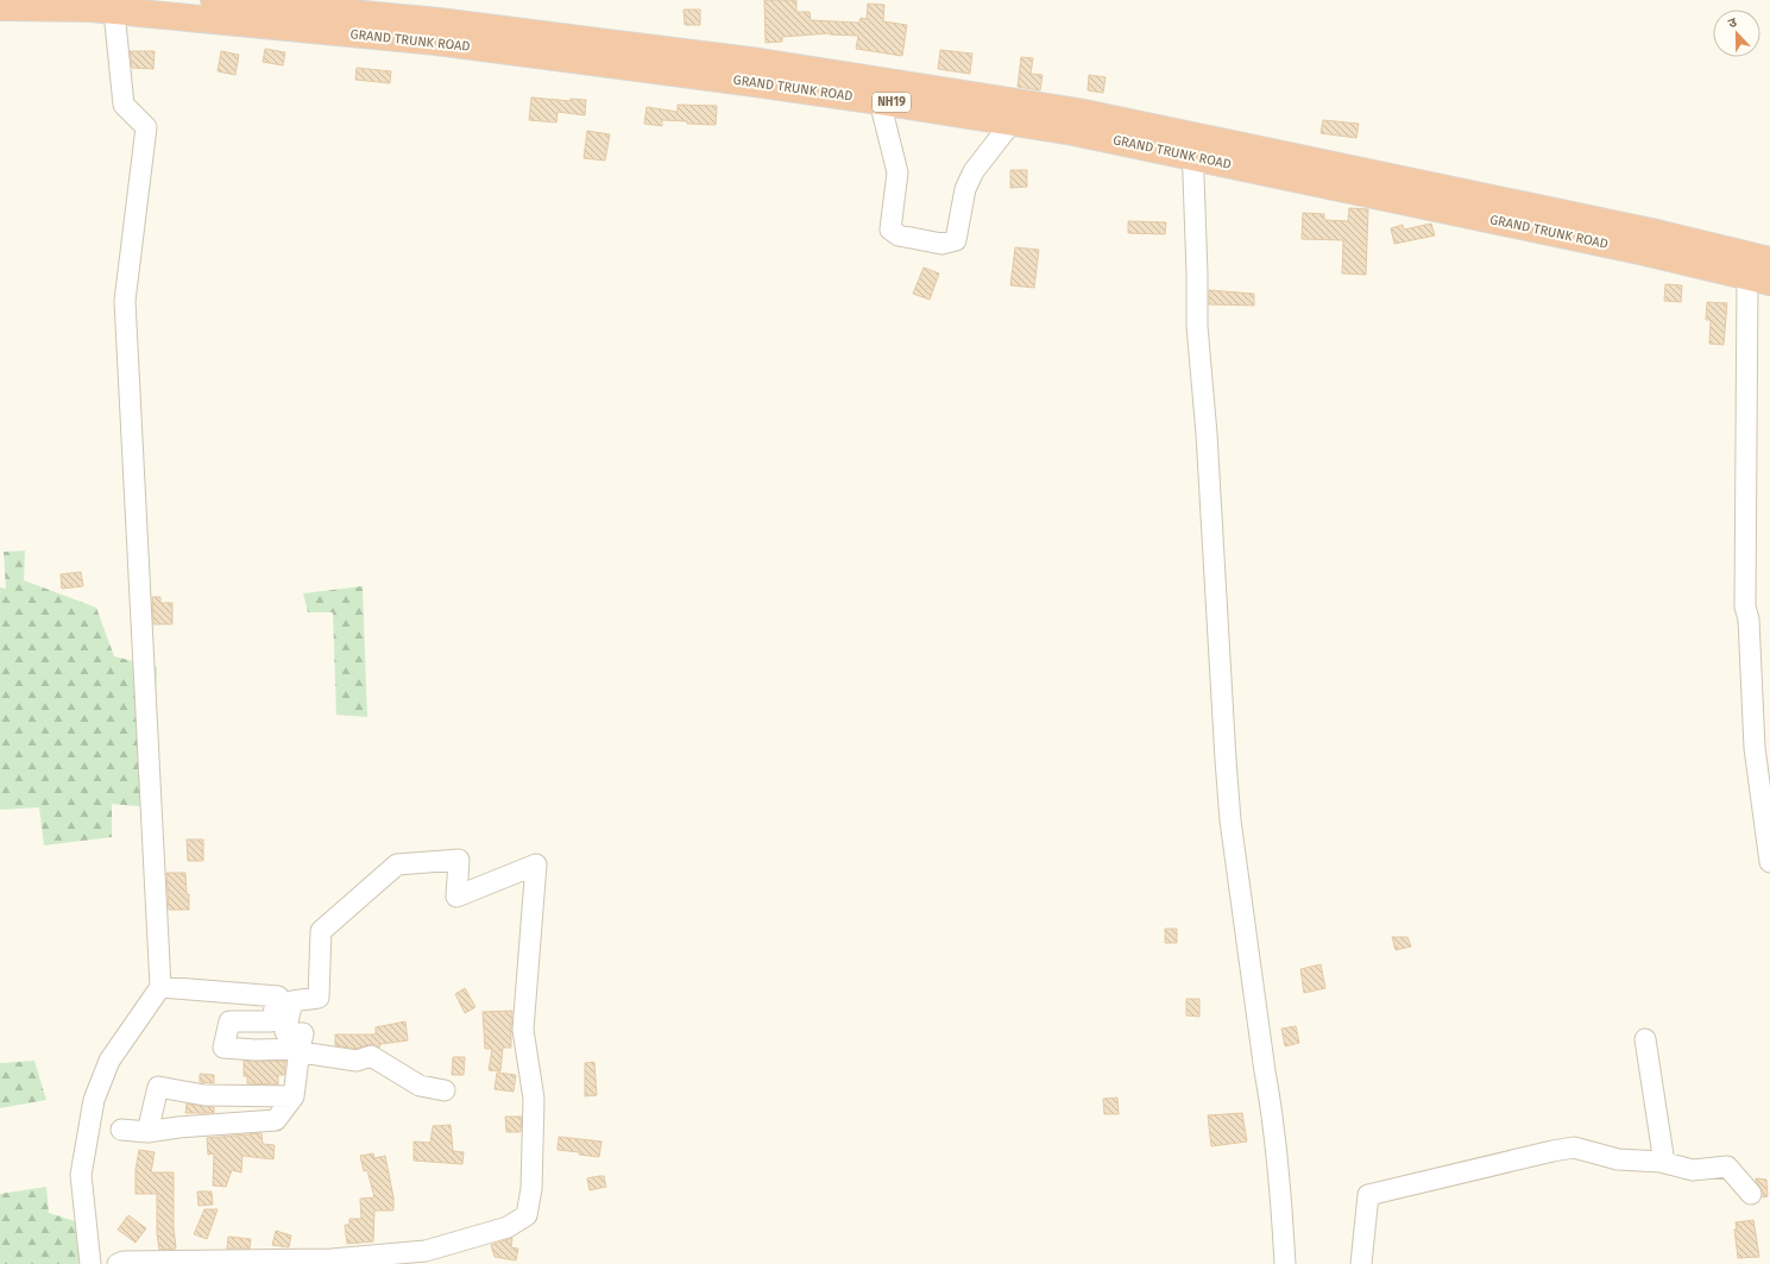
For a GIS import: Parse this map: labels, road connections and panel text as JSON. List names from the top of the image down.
{
  "streets": {
    "highway": ["GRAND TRUNK ROAD", "NH19"]
  },
  "north": "top"
}
